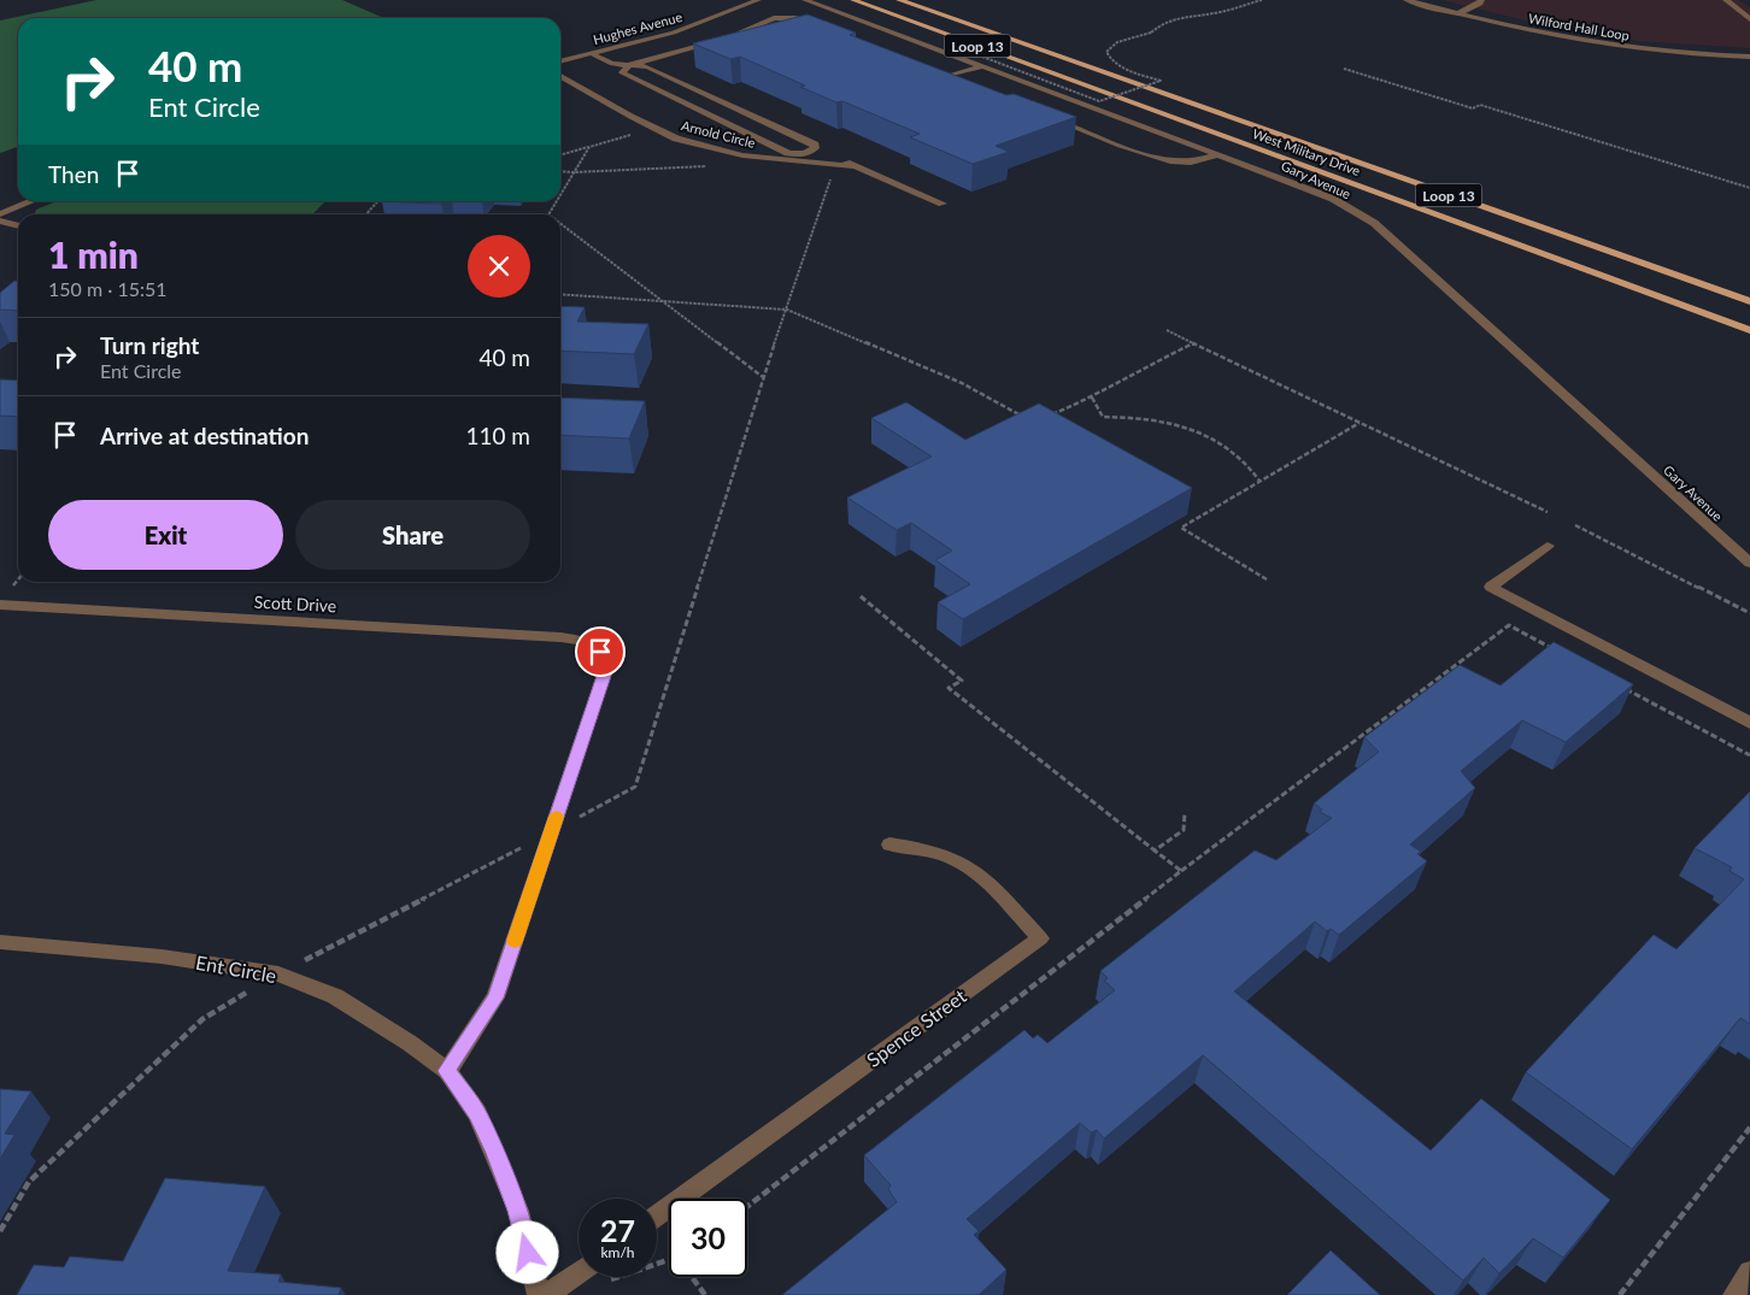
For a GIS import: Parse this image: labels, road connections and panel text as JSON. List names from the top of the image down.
{
  "streets": {
    "main road": ["Loop 13", "West Military Drive"],
    "street": [
      "Wilford Hall Loop",
      "Hughes Avenue",
      "Arnold Circle",
      "Gary Avenue",
      "Scott Drive",
      "Ent Circle",
      "Spence Street"
    ]
  },
  "page": {
    "turn": ["40 m", "Ent Circle"],
    "then": "Then",
    "heading": ["1 min", "150 m · 15:51"],
    "list": [
      {
        "name": "Turn right",
        "note": "Ent Circle",
        "value": "40 m"
      },
      {
        "name": "Arrive at destination",
        "value": "110 m"
      }
    ],
    "buttons": ["Exit", "Share"],
    "speed": "27 km/h",
    "limit": "30"
  }
}
